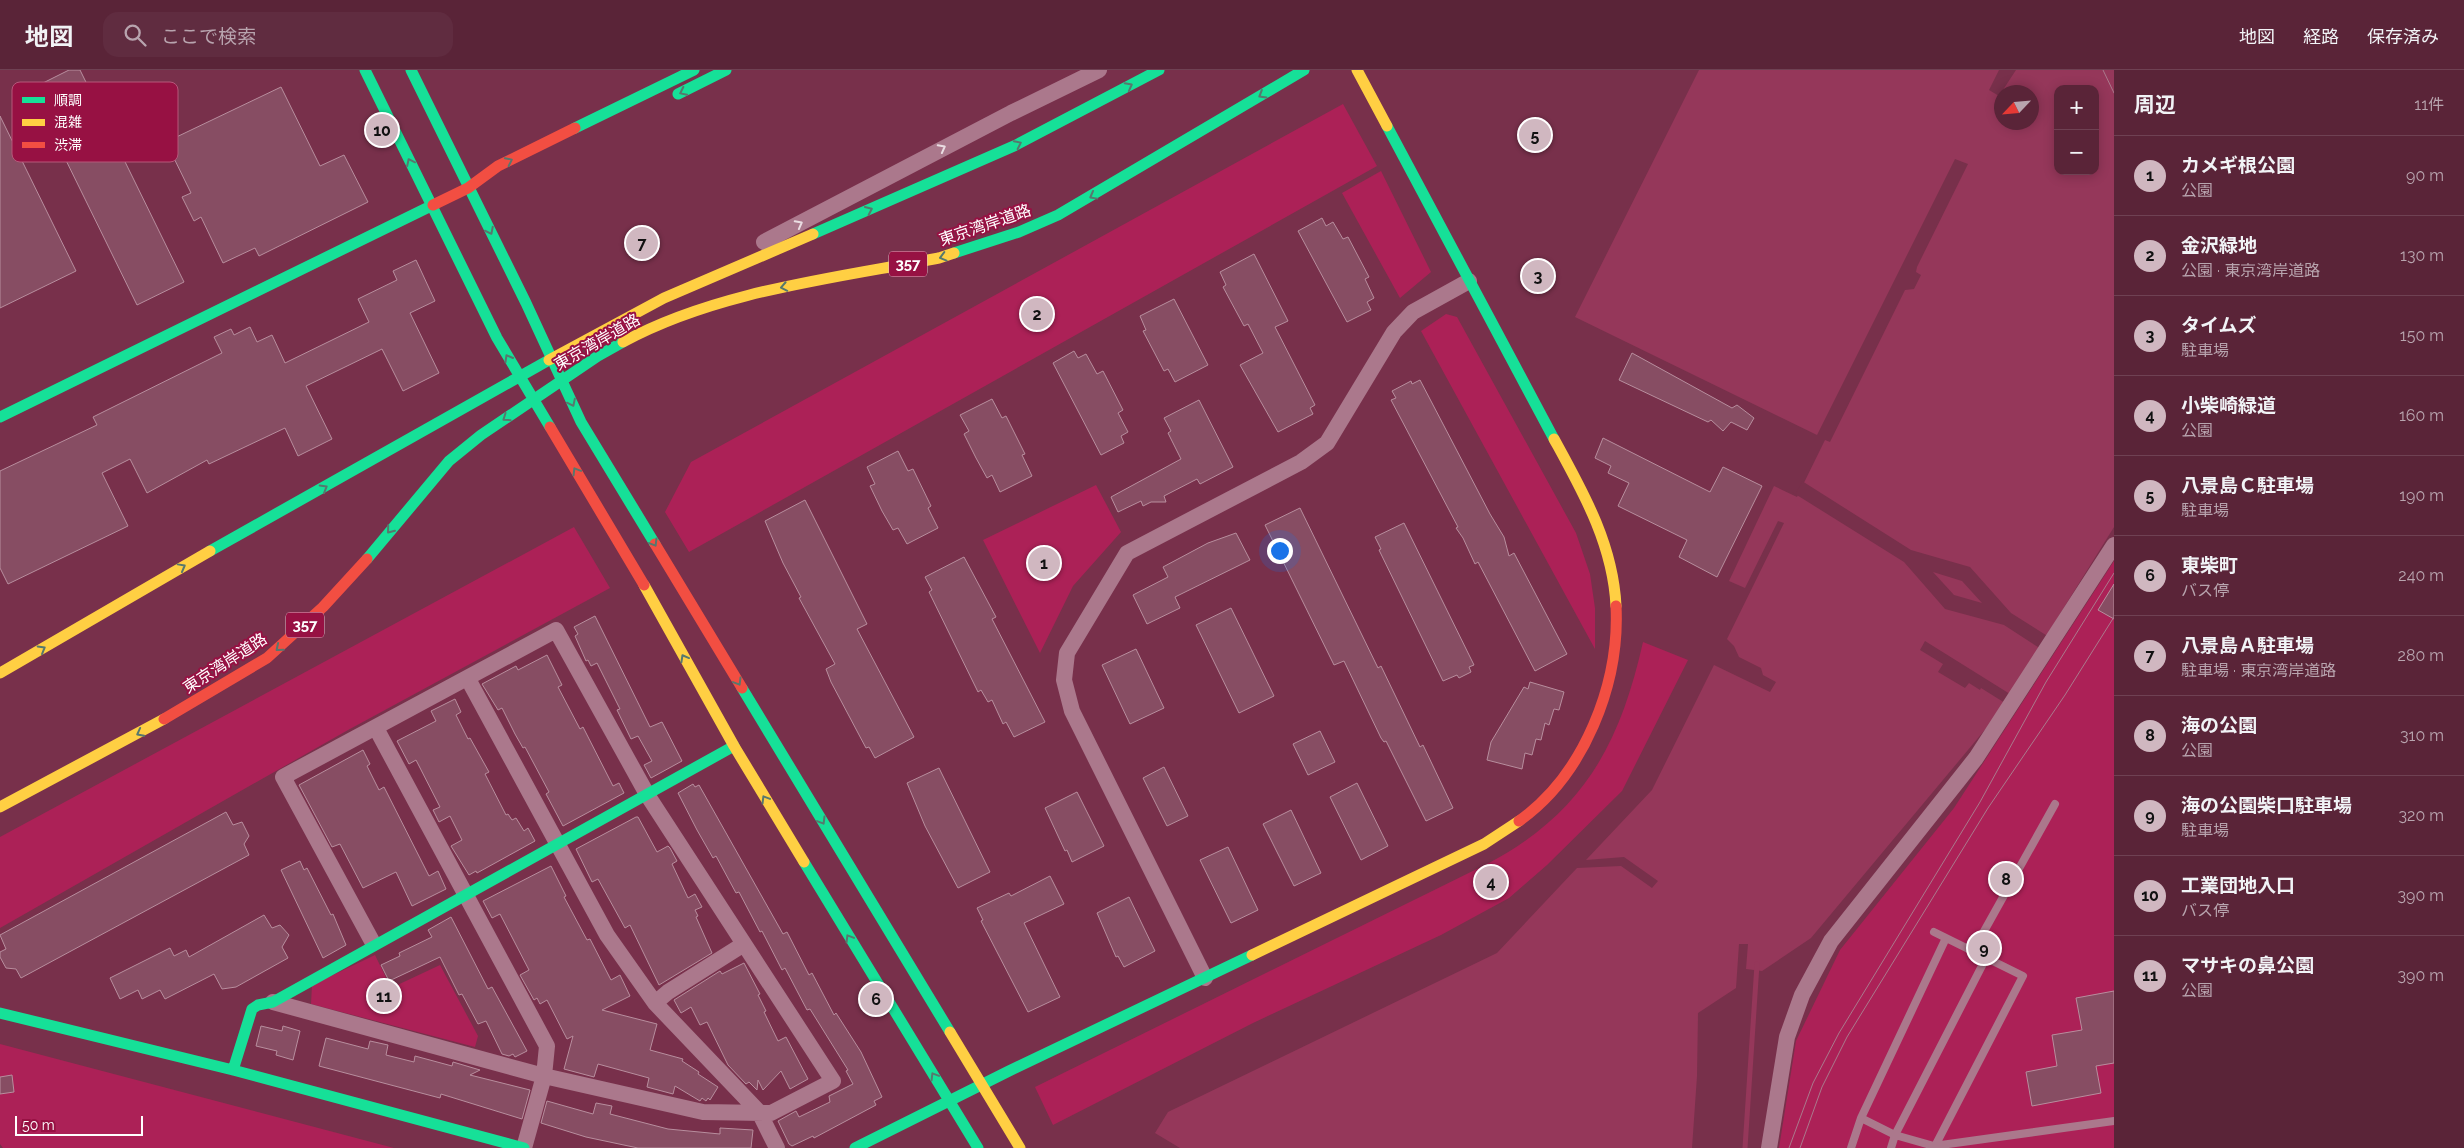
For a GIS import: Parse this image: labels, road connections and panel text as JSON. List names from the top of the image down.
{
  "streets": {
    "main road": ["東京湾岸道路", "357"]
  },
  "legend": ["順調", "混雑", "渋滞"],
  "scale_bar": "50 m",
  "north": "bottom left",
  "page": {
    "header": "地図",
    "search": "ここで検索",
    "nav": ["地図", "経路", "保存済み"],
    "heading": ["周辺", "11件"],
    "map_buttons": ["+", "−"],
    "pins": [
      "10",
      "5",
      "7",
      "3",
      "2",
      "1",
      "8",
      "4",
      "9",
      "11",
      "6"
    ],
    "list": [
      {
        "mark": "1",
        "name": "カメギ根公園",
        "note": "公園",
        "value": "90 m"
      },
      {
        "mark": "2",
        "name": "金沢緑地",
        "note": "公園 · 東京湾岸道路",
        "value": "130 m"
      },
      {
        "mark": "3",
        "name": "タイムズ",
        "note": "駐車場",
        "value": "150 m"
      },
      {
        "mark": "4",
        "name": "小柴崎緑道",
        "note": "公園",
        "value": "160 m"
      },
      {
        "mark": "5",
        "name": "八景島Ｃ駐車場",
        "note": "駐車場",
        "value": "190 m"
      },
      {
        "mark": "6",
        "name": "東柴町",
        "note": "バス停",
        "value": "240 m"
      },
      {
        "mark": "7",
        "name": "八景島Ａ駐車場",
        "note": "駐車場 · 東京湾岸道路",
        "value": "280 m"
      },
      {
        "mark": "8",
        "name": "海の公園",
        "note": "公園",
        "value": "310 m"
      },
      {
        "mark": "9",
        "name": "海の公園柴口駐車場",
        "note": "駐車場",
        "value": "320 m"
      },
      {
        "mark": "10",
        "name": "工業団地入口",
        "note": "バス停",
        "value": "390 m"
      },
      {
        "mark": "11",
        "name": "マサキの鼻公園",
        "note": "公園",
        "value": "390 m"
      }
    ],
    "scale": "50 m"
  }
}
